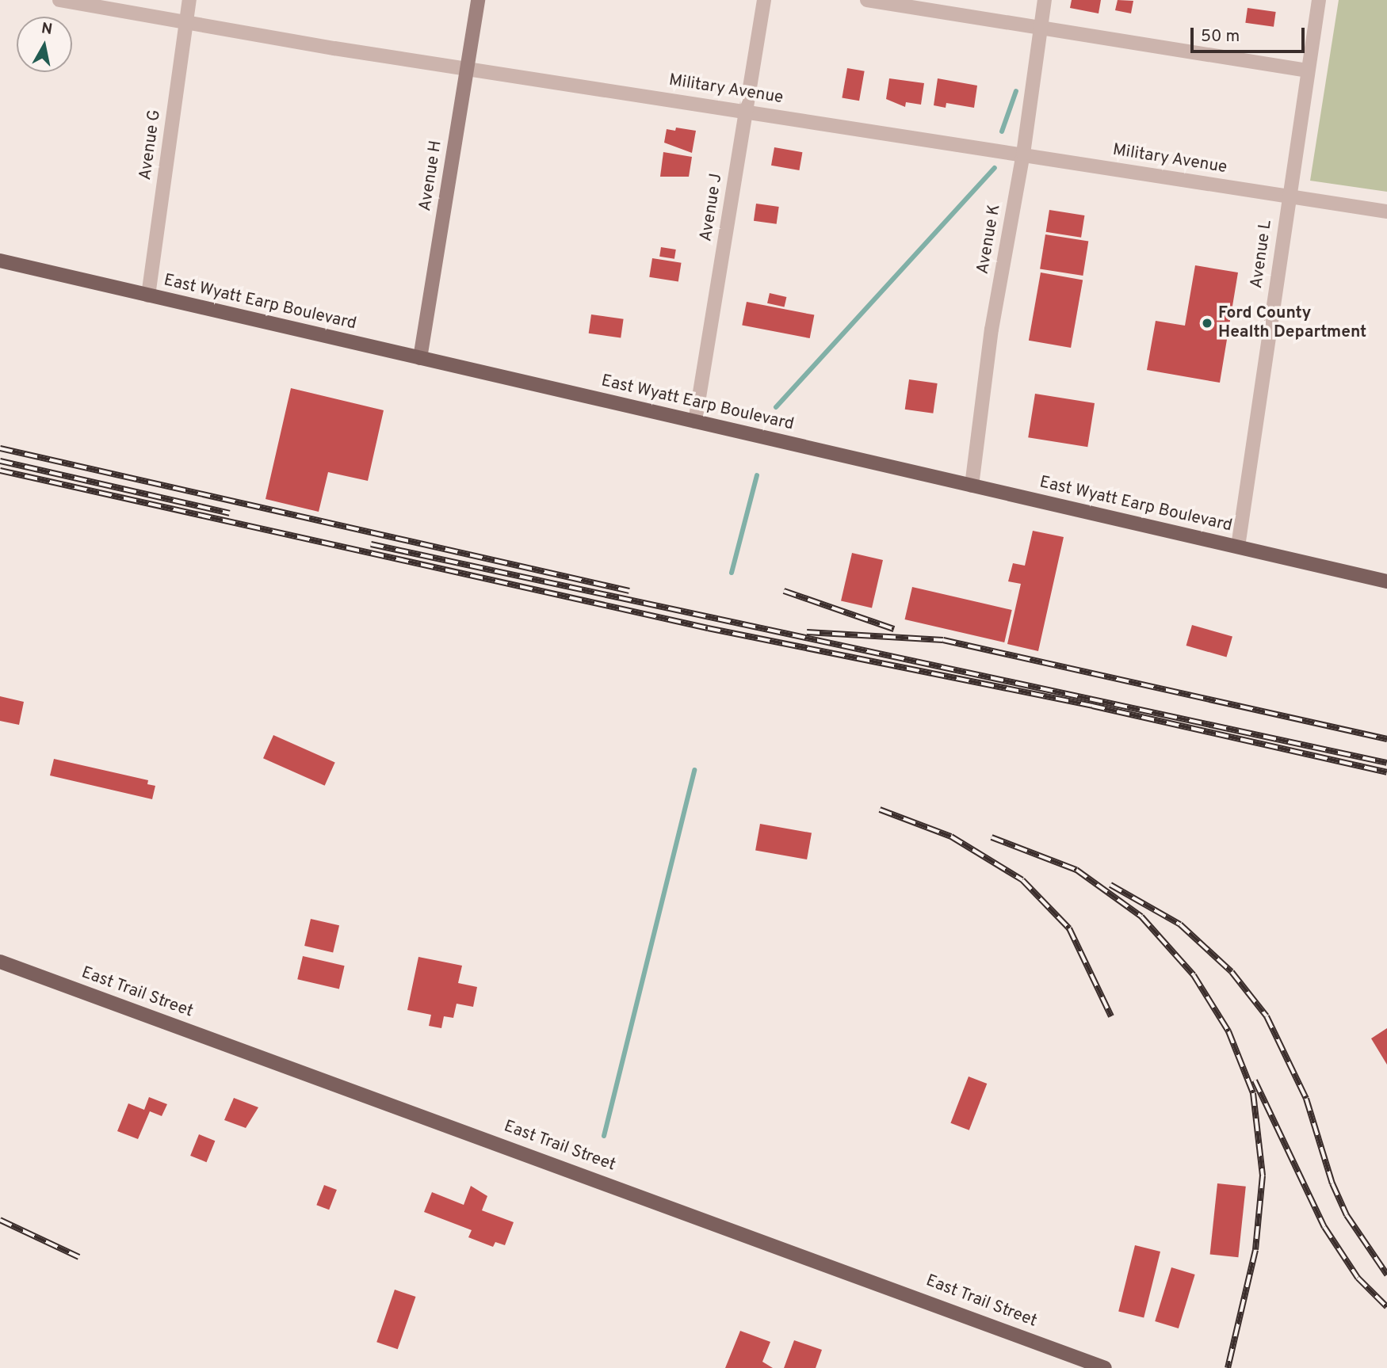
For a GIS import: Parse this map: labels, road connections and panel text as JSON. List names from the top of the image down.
{
  "streets": {
    "main road": ["East Wyatt Earp Boulevard", "East Trail Street"],
    "street": [
      "Military Avenue",
      "Avenue G",
      "Avenue H",
      "Avenue J",
      "Avenue K",
      "Avenue L"
    ]
  },
  "crossings": [
    ["Military Avenue", "Avenue G"],
    ["Military Avenue", "Avenue H"],
    ["Military Avenue", "Avenue J"],
    ["Military Avenue", "Avenue K"],
    ["Military Avenue", "Avenue L"],
    ["Avenue G", "East Wyatt Earp Boulevard"],
    ["Avenue H", "East Wyatt Earp Boulevard"],
    ["Avenue J", "East Wyatt Earp Boulevard"],
    ["Avenue K", "East Wyatt Earp Boulevard"],
    ["Avenue L", "East Wyatt Earp Boulevard"]
  ],
  "places": ["Ford County Health Department"],
  "scale_bar": "50 m",
  "north": "top"
}
